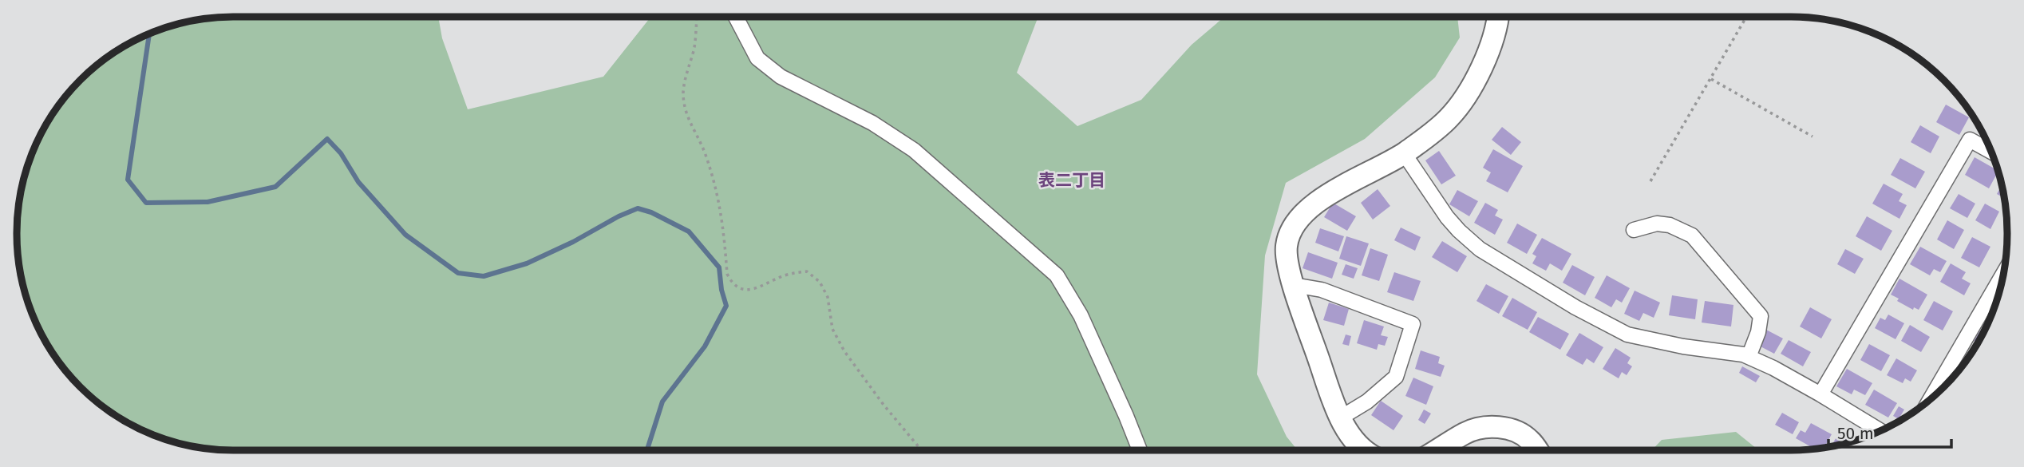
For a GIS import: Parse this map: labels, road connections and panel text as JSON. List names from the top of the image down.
{
  "districts": ["表二丁目"],
  "scale_bar": "50 m"
}
